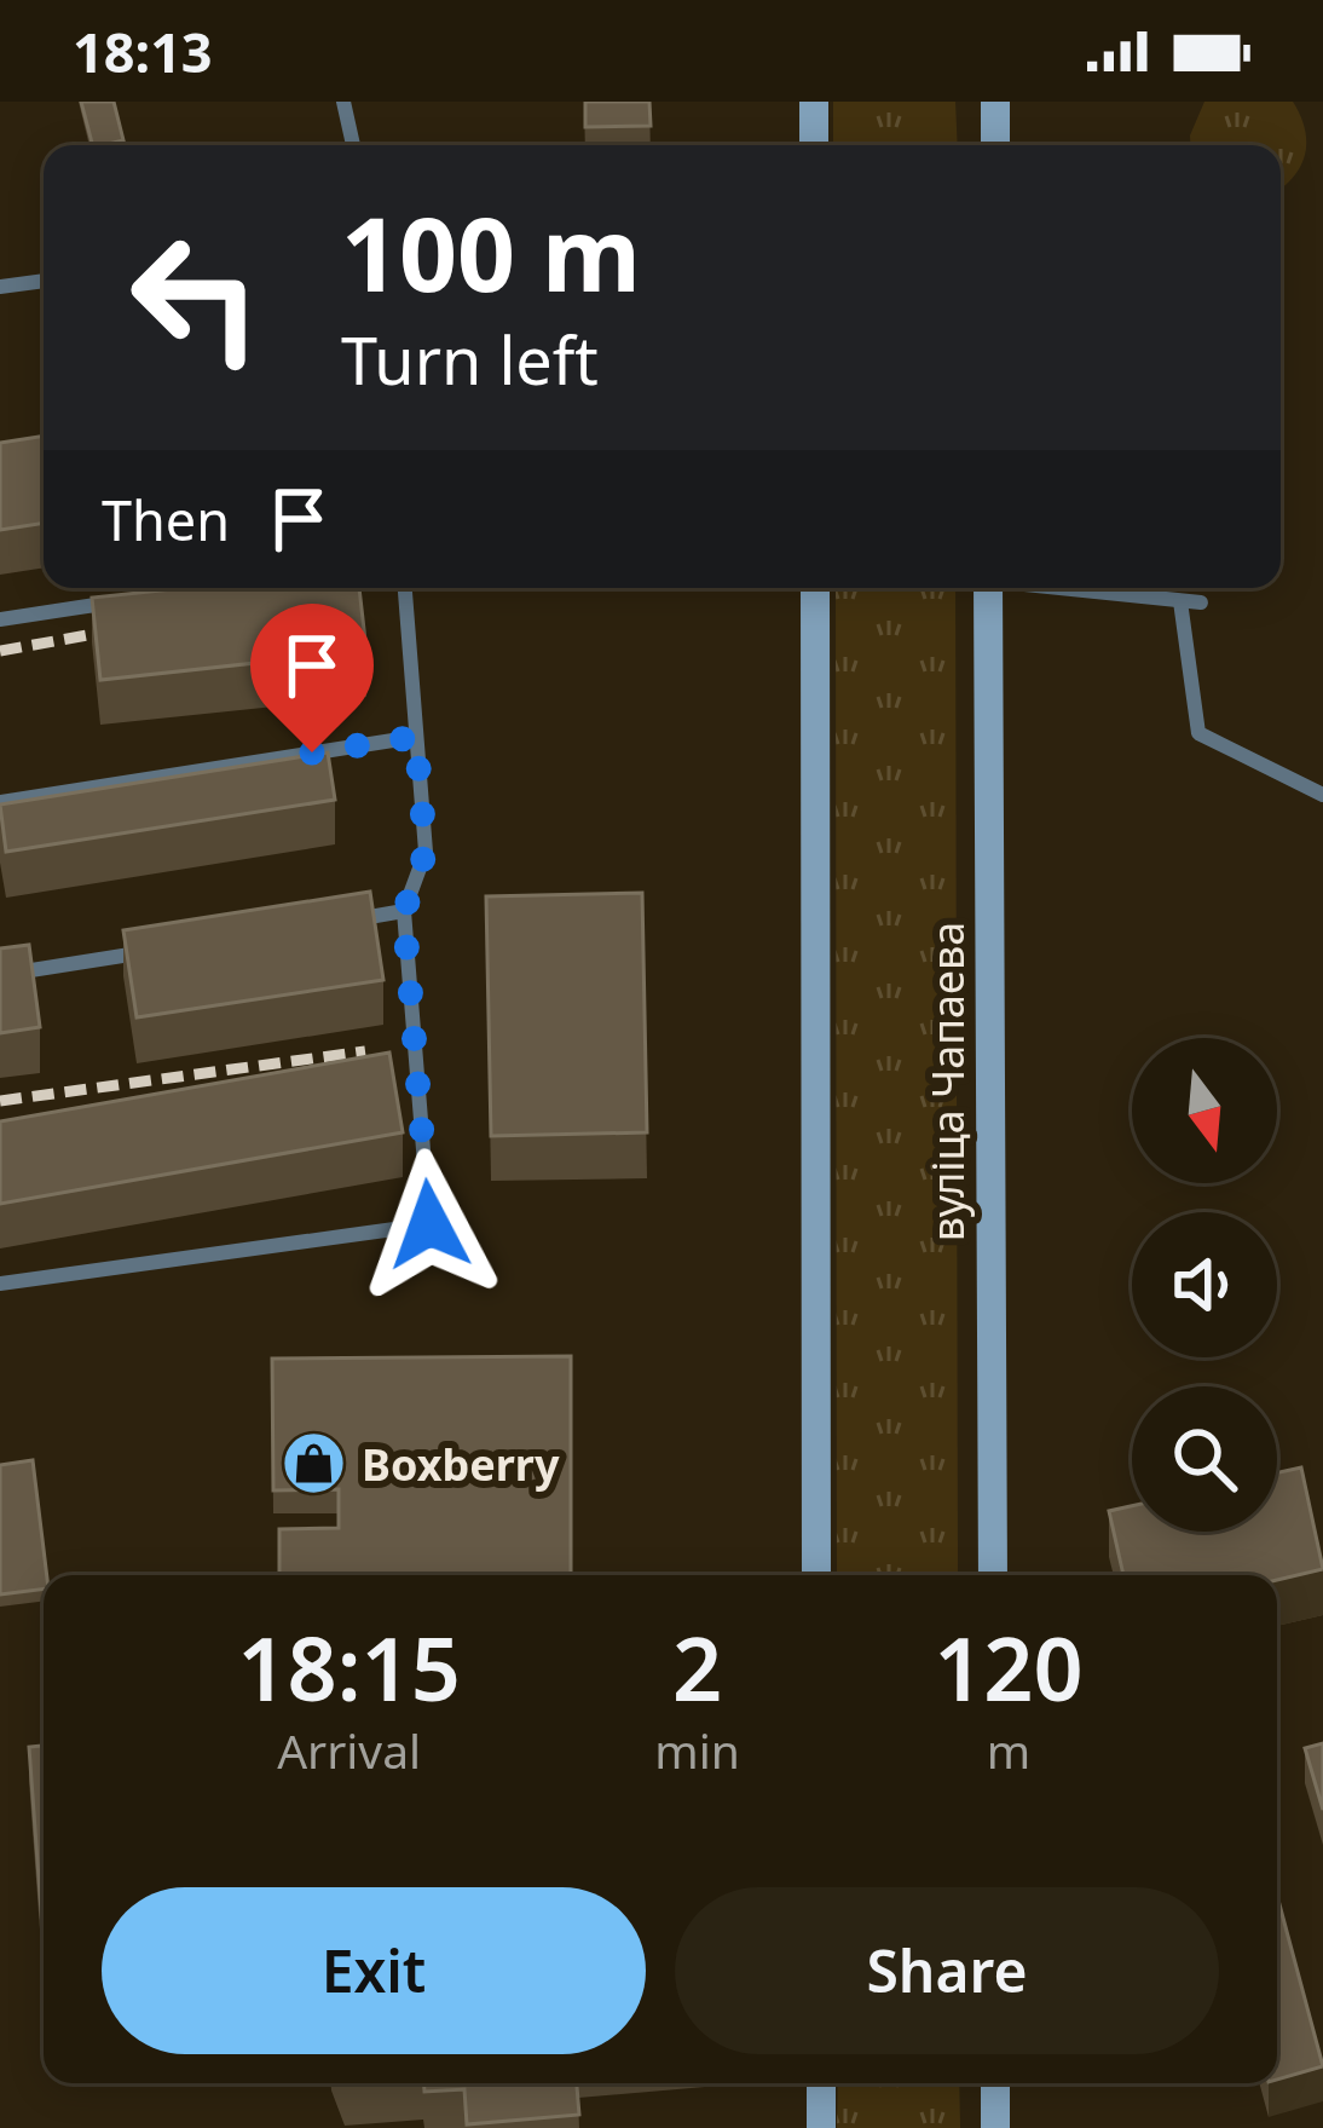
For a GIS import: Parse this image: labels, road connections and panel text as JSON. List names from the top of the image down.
{
  "streets": {
    "main road": ["вуліца Чапаева"]
  },
  "places": {
    "shop": ["Boxberry"]
  },
  "north": "bottom",
  "page": {
    "status": "18:13",
    "turn": ["100 m", "Turn left"],
    "then": "Then",
    "eta": [
      "18:15",
      "Arrival",
      "2",
      "min",
      "120",
      "m"
    ],
    "buttons": ["Exit", "Share"]
  }
}
